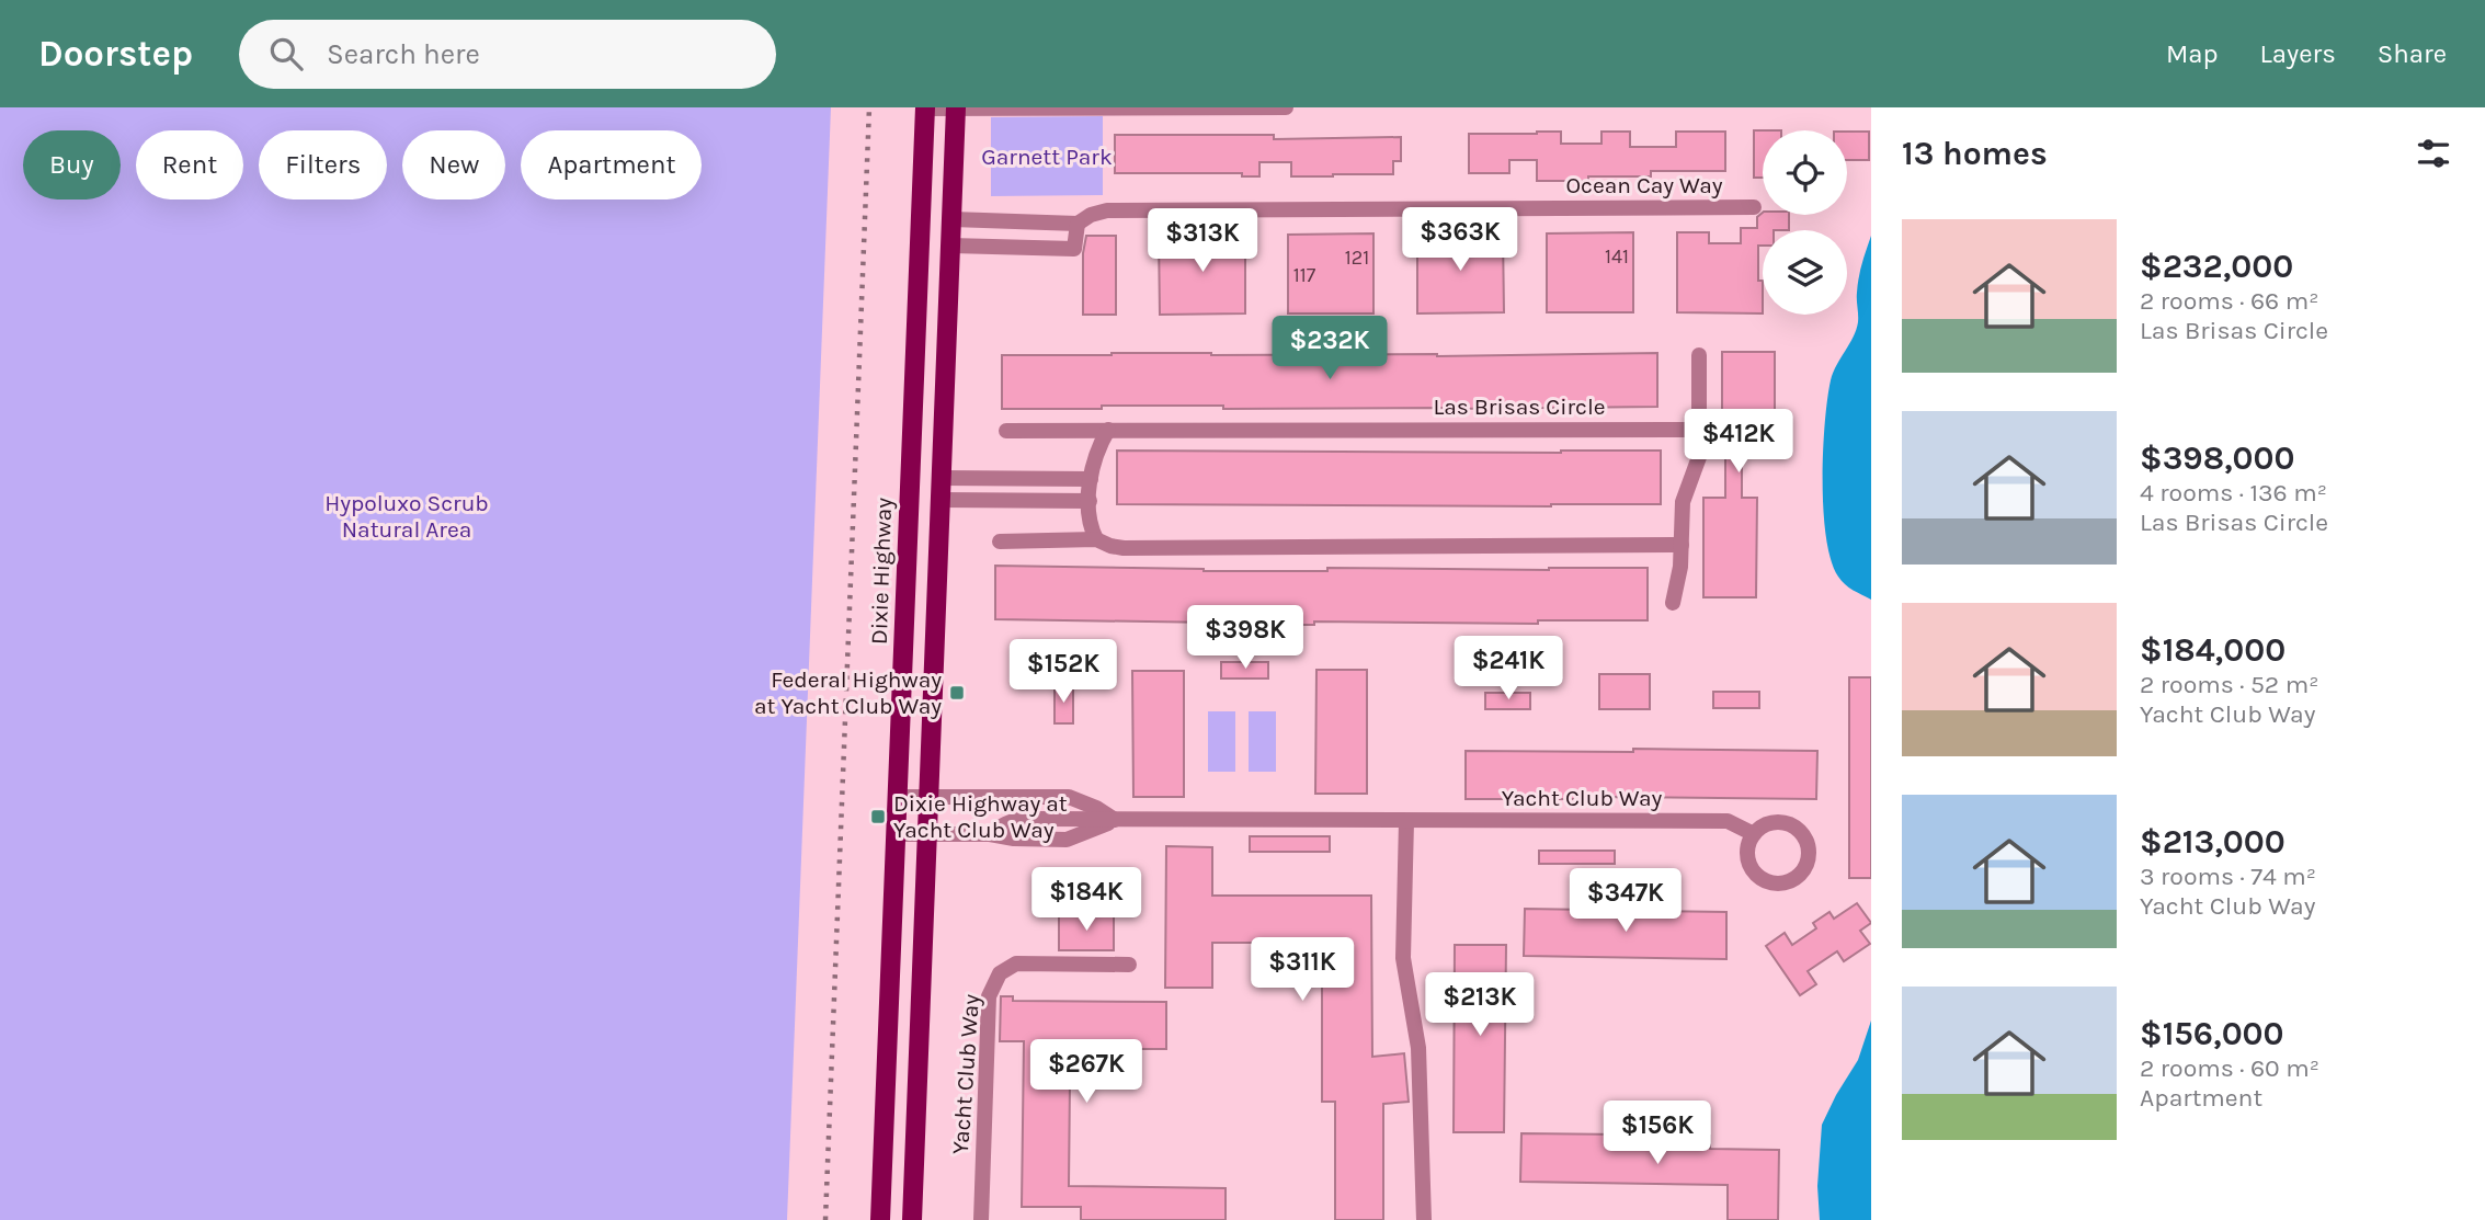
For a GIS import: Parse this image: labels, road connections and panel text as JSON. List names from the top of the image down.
{
  "streets": {
    "main road": ["Dixie Highway"],
    "street": ["Ocean Cay Way", "Las Brisas Circle", "Yacht Club Way"]
  },
  "crossings": [
    ["Dixie Highway", "Yacht Club Way"]
  ],
  "parks": ["Garnett Park", "Hypoluxo Scrub Natural Area"],
  "places": {
    "transit": ["Federal Highway at Yacht Club Way", "Dixie Highway at Yacht Club Way"]
  },
  "house_numbers": ["141", "121", "117"],
  "page": {
    "header": "Doorstep",
    "search": "Search here",
    "nav": ["Map", "Layers", "Share"],
    "heading": "13 homes",
    "chip": [
      "Buy",
      "Rent",
      "Filters",
      "New",
      "Apartment"
    ],
    "list": [
      {
        "name": "$232,000",
        "note": "2 rooms · 66 m² · Las Brisas Circle"
      },
      {
        "name": "$398,000",
        "note": "4 rooms · 136 m² · Las Brisas Circle"
      },
      {
        "name": "$184,000",
        "note": "2 rooms · 52 m² · Yacht Club Way"
      },
      {
        "name": "$213,000",
        "note": "3 rooms · 74 m² · Yacht Club Way"
      },
      {
        "name": "$156,000",
        "note": "2 rooms · 60 m² · Apartment"
      }
    ],
    "price": [
      "$363K",
      "$313K",
      "$232K",
      "$412K",
      "$398K",
      "$241K",
      "$152K",
      "$184K",
      "$347K",
      "$311K",
      "$213K",
      "$267K",
      "$156K"
    ]
  }
}
